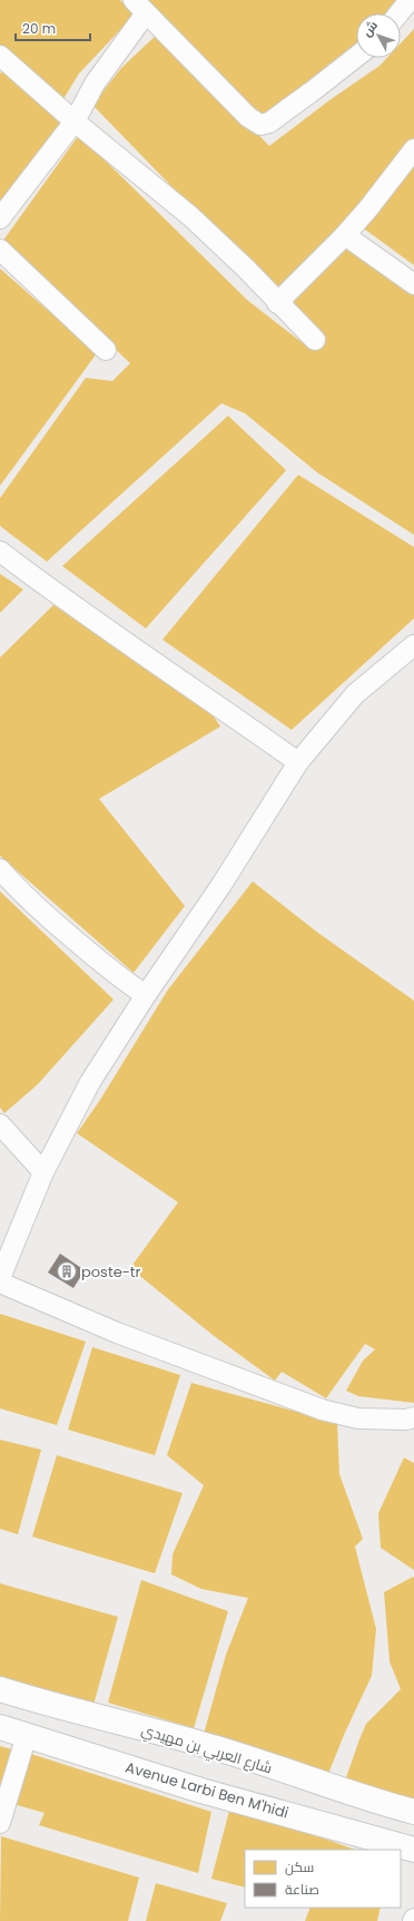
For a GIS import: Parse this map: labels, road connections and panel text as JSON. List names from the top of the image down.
{
  "streets": {
    "main road": ["شارع العربي بن مهيدي", "Avenue Larbi Ben M'hidi"]
  },
  "places": {
    "building": ["poste-tr"]
  },
  "legend": ["سكن", "صناعة"],
  "scale_bar": "20 m",
  "north": "top left"
}
